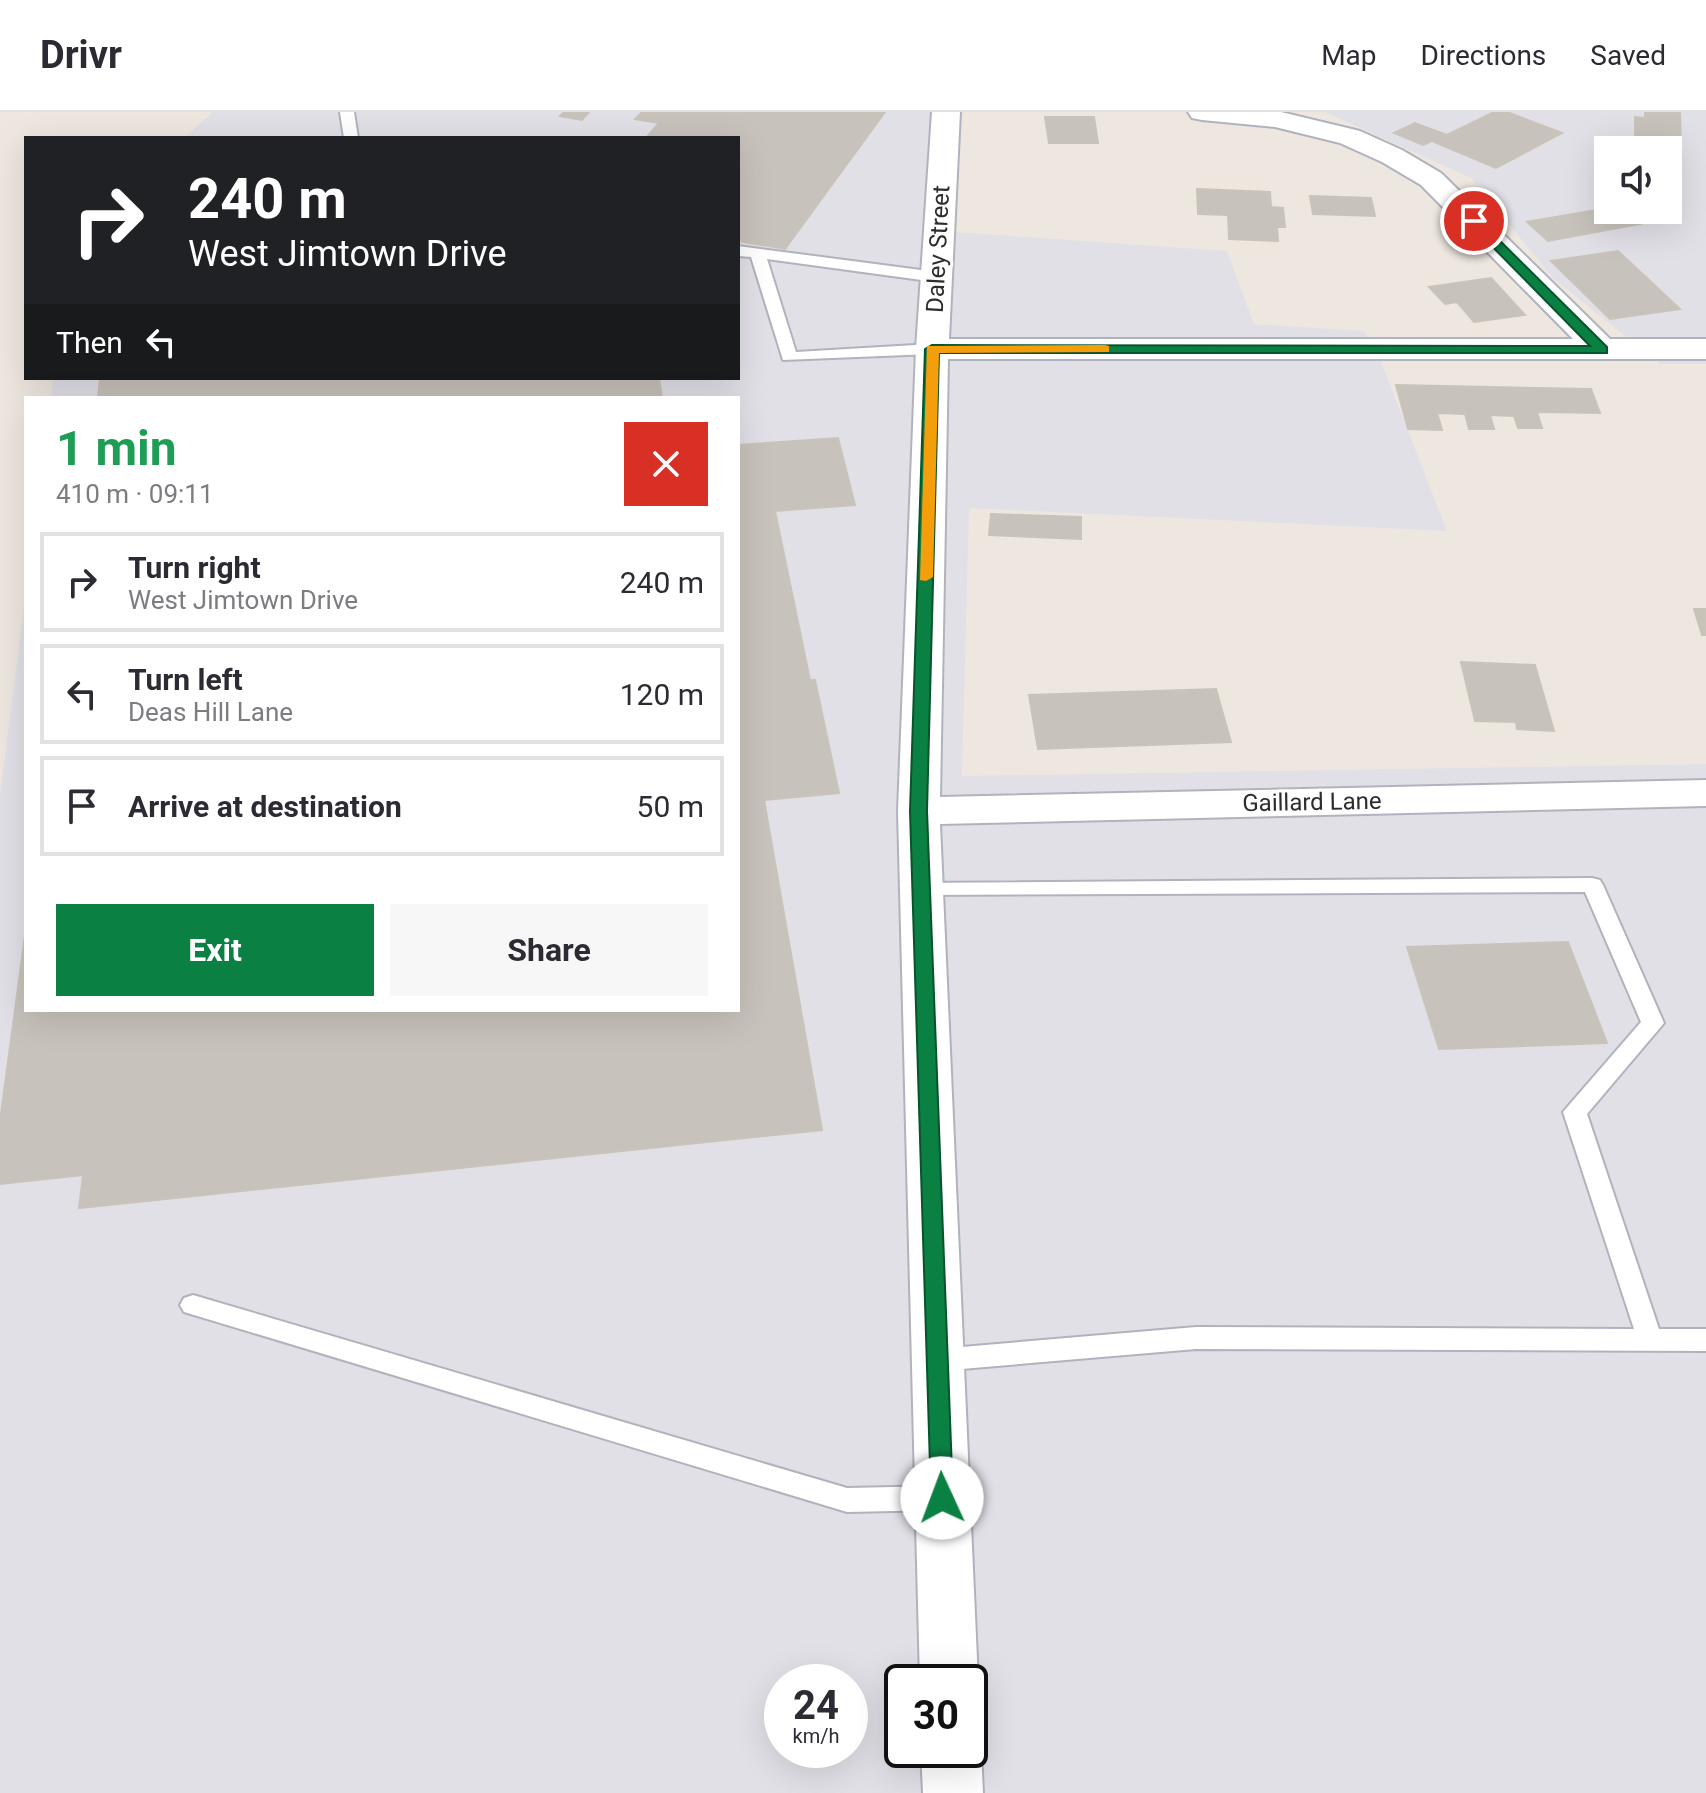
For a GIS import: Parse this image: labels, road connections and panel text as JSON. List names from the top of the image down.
{
  "streets": {
    "street": ["Daley Street", "Gaillard Lane"]
  },
  "crossings": [
    ["Daley Street", "Gaillard Lane"]
  ],
  "page": {
    "header": "Drivr",
    "nav": ["Map", "Directions", "Saved"],
    "turn": ["240 m", "West Jimtown Drive"],
    "then": "Then",
    "heading": ["1 min", "410 m · 09:11"],
    "list": [
      {
        "name": "Turn right",
        "note": "West Jimtown Drive",
        "value": "240 m"
      },
      {
        "name": "Turn left",
        "note": "Deas Hill Lane",
        "value": "120 m"
      },
      {
        "name": "Arrive at destination",
        "value": "50 m"
      }
    ],
    "buttons": ["Exit", "Share"],
    "speed": "24 km/h",
    "limit": "30"
  }
}
